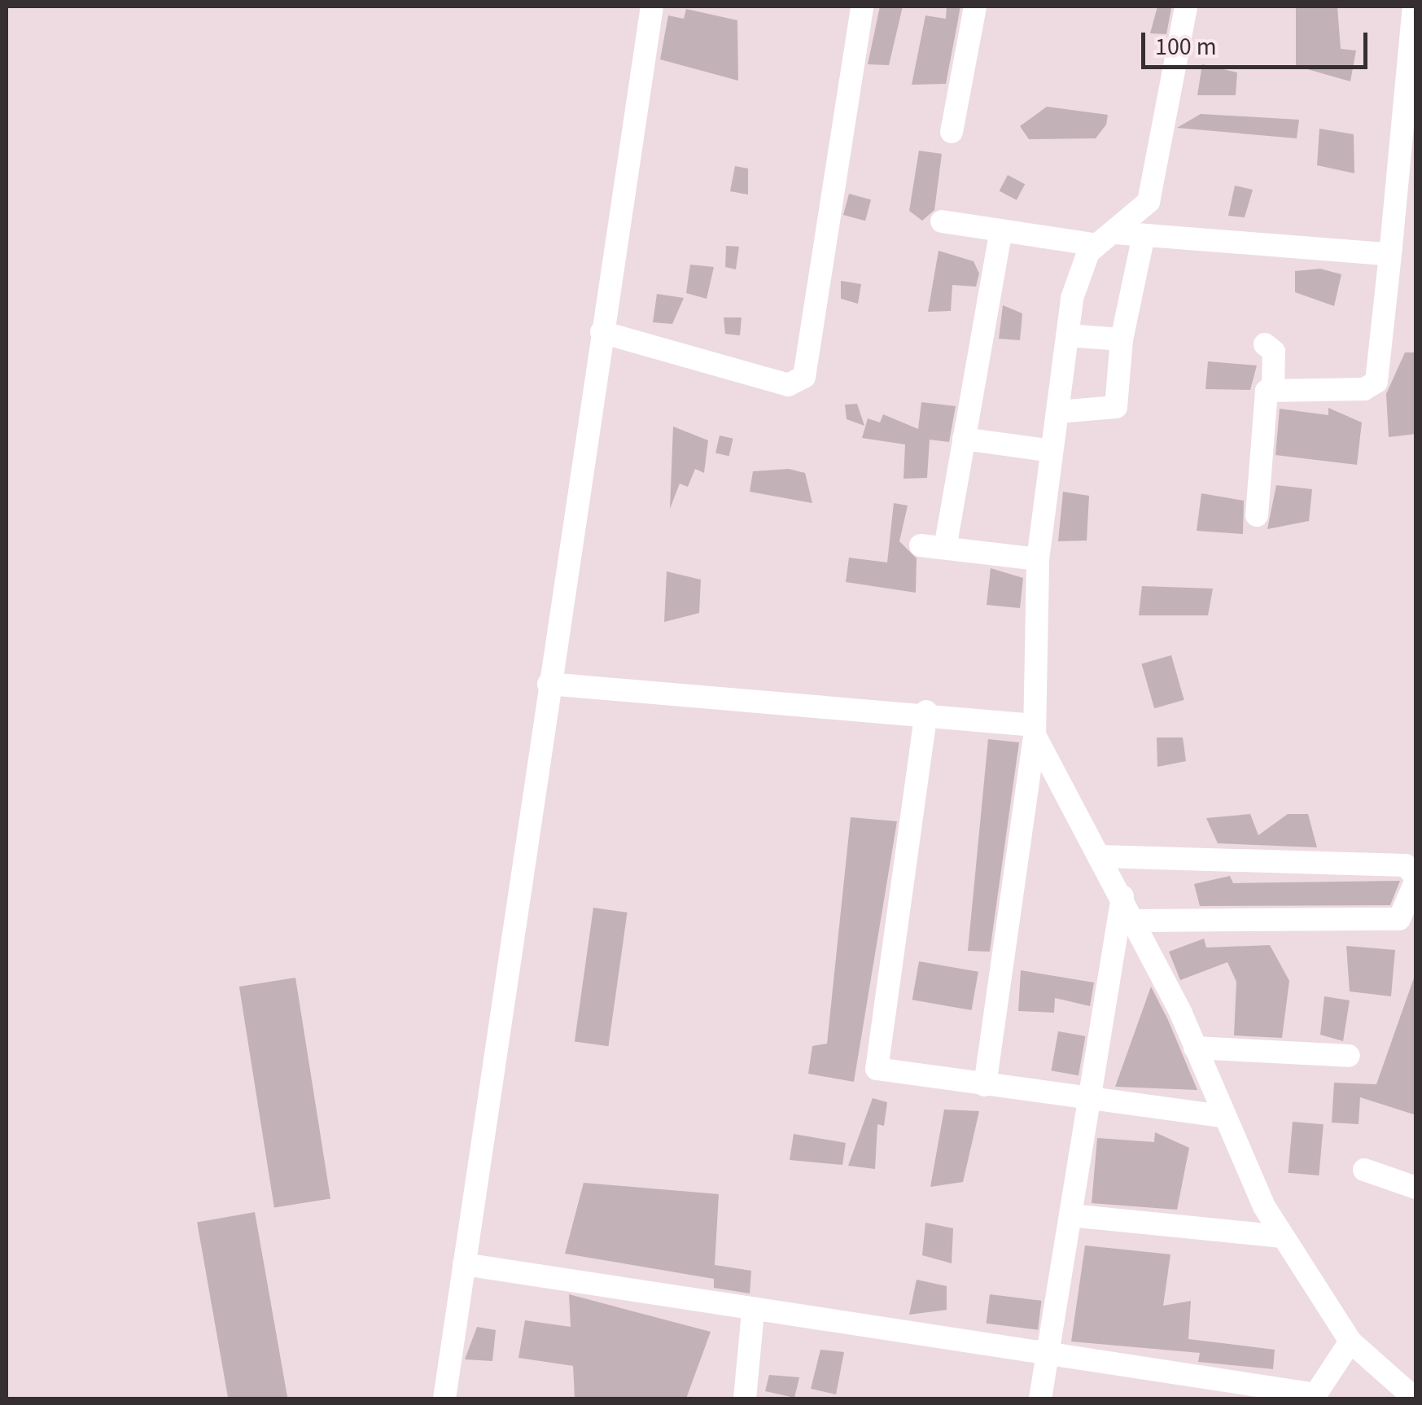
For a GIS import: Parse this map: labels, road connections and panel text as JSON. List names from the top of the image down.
{
  "scale_bar": "100 m"
}
